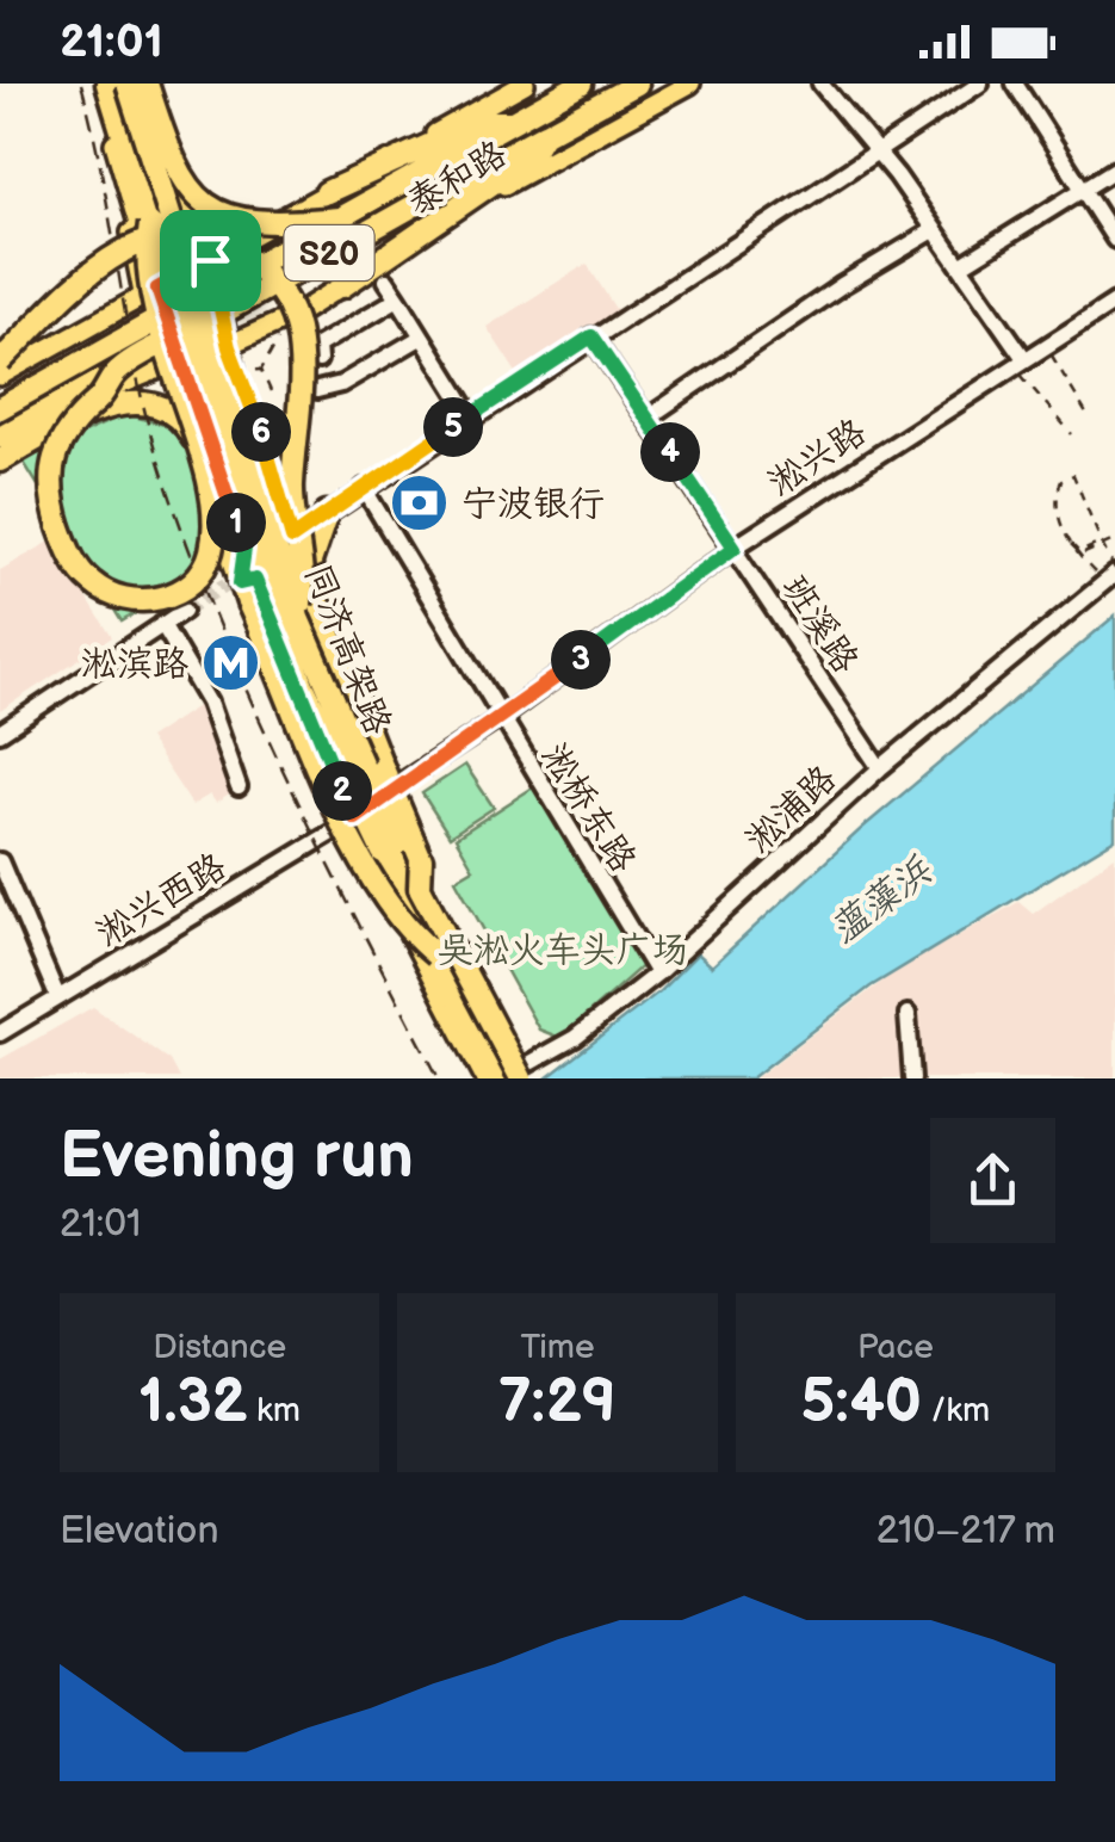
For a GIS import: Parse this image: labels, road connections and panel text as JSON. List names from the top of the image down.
{
  "streets": {
    "highway": ["S20", "同济高架路"],
    "main road": ["泰和路"],
    "street": [
      "淞兴路",
      "班溪路",
      "淞桥东路",
      "淞浦路",
      "淞兴西路"
    ]
  },
  "crossings": [
    ["淞兴路", "班溪路"],
    ["淞兴路", "淞桥东路"],
    ["淞兴路", "淞兴西路"],
    ["班溪路", "淞浦路"],
    ["同济高架路", "淞浦路"],
    ["淞桥东路", "淞浦路"]
  ],
  "water": ["蕰藻浜"],
  "parks": ["吴淞火车头广场"],
  "places": {
    "bank": ["宁波银行"],
    "metro station": ["淞滨路"]
  },
  "page": {
    "status": "21:01",
    "pins": [
      "5",
      "6",
      "4",
      "1",
      "3",
      "2"
    ],
    "heading": ["Evening run", "21:01"],
    "stats": [
      ["Distance", "1.32 km"],
      ["Time", "7:29"],
      ["Pace", "5:40 /km"]
    ],
    "chart": ["Elevation", "210–217 m"]
  }
}
